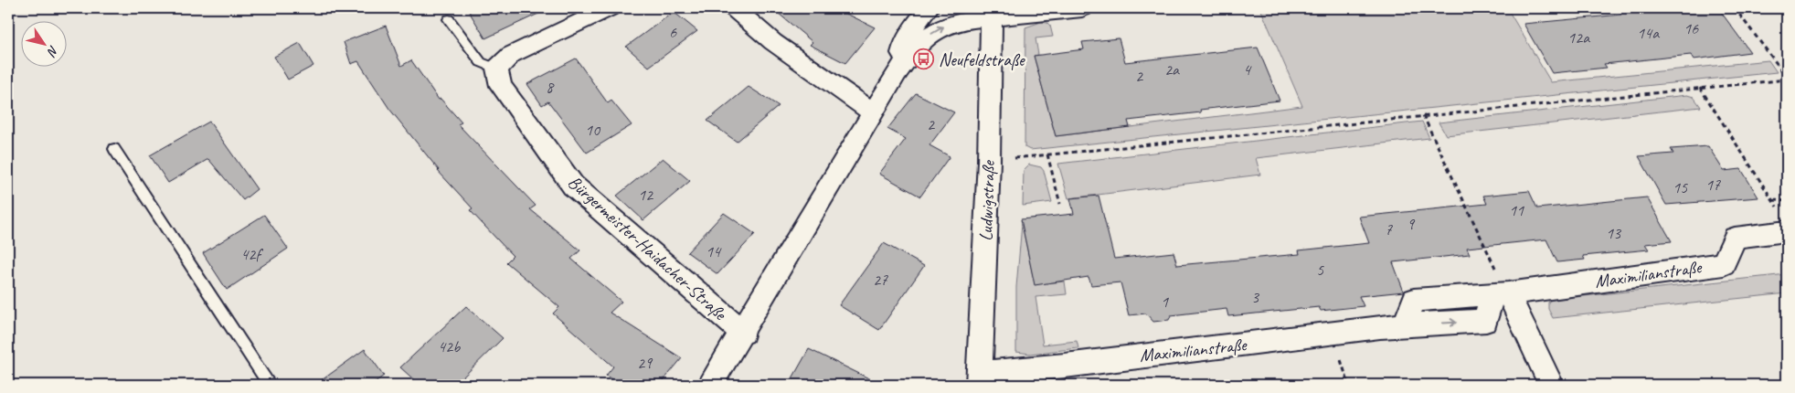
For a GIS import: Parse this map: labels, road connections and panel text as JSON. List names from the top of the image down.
{
  "streets": {
    "street": ["Ludwigstraße", "Bürgermeister-Haidacher-Straße", "Maximilianstraße"]
  },
  "crossings": [
    ["Ludwigstraße", "Maximilianstraße"]
  ],
  "places": {
    "bus stop": ["Neufeldstraße"]
  },
  "house_numbers": [
    "16",
    "6",
    "14a",
    "12a",
    "2a",
    "4",
    "2",
    "8",
    "2",
    "10",
    "17",
    "15",
    "12",
    "11",
    "9",
    "7",
    "13",
    "14",
    "42f",
    "5",
    "27",
    "3",
    "1",
    "42b",
    "29"
  ],
  "north": "bottom right"
}
